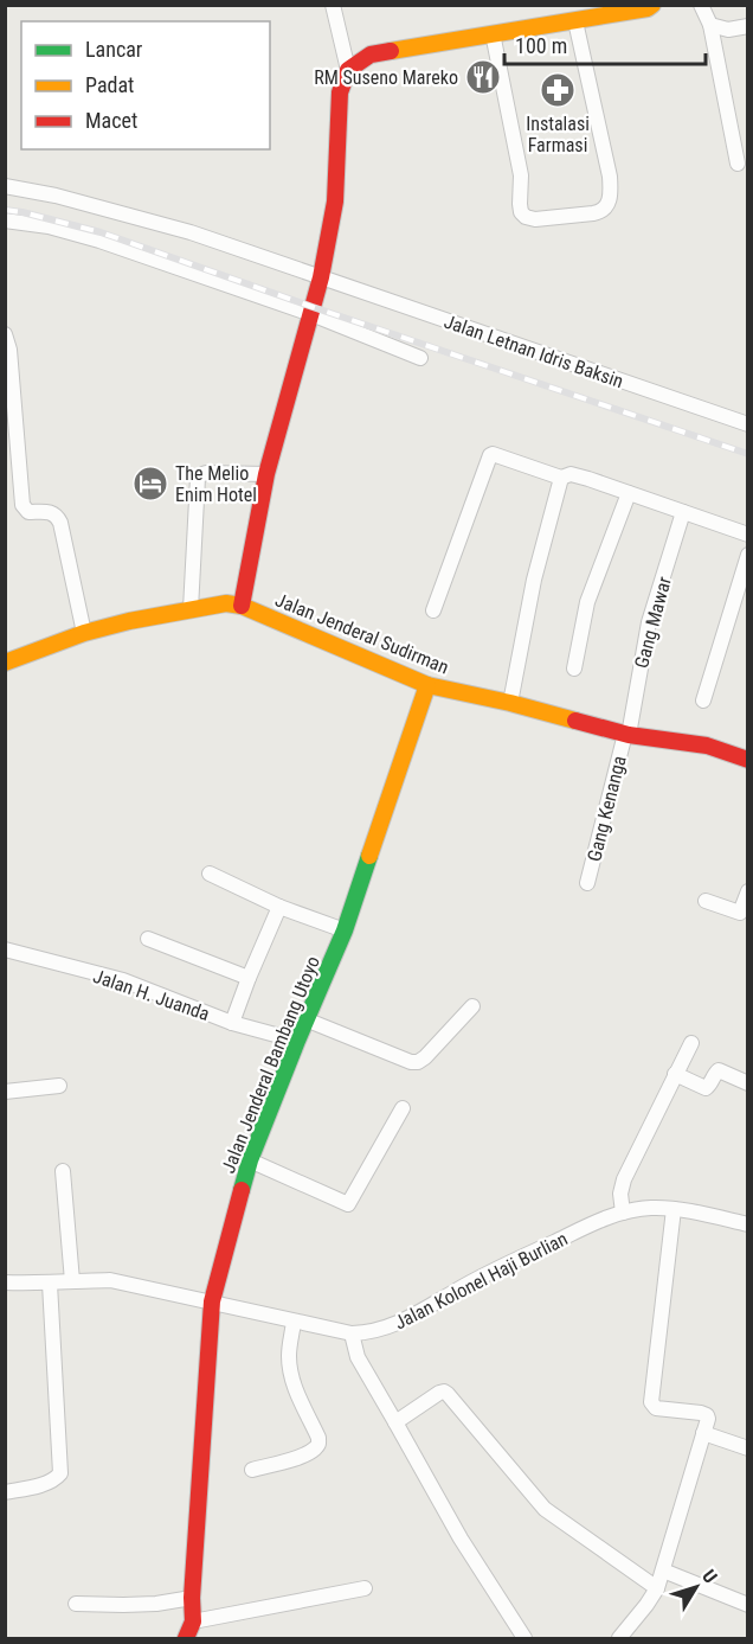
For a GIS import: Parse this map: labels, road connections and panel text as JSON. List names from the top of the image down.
{
  "streets": {
    "street": [
      "Jalan Letnan Idris Baksin",
      "Gang Mawar",
      "Jalan Jenderal Sudirman",
      "Gang Kenanga",
      "Jalan H. Juanda",
      "Jalan Jenderal Bambang Utoyo",
      "Jalan Kolonel Haji Burlian"
    ]
  },
  "crossings": [
    ["Gang Mawar", "Jalan Jenderal Sudirman"],
    ["Gang Mawar", "Gang Kenanga"],
    ["Jalan Jenderal Sudirman", "Gang Kenanga"],
    ["Jalan Jenderal Sudirman", "Jalan Jenderal Bambang Utoyo"],
    ["Jalan H. Juanda", "Jalan Jenderal Bambang Utoyo"],
    ["Jalan Jenderal Bambang Utoyo", "Jalan Kolonel Haji Burlian"]
  ],
  "places": {
    "restaurant": ["RM Suseno Mareko"],
    "pharmacy": ["Instalasi Farmasi"],
    "hotel": ["The Melio Enim Hotel"]
  },
  "legend": ["Lancar", "Padat", "Macet"],
  "scale_bar": "100 m",
  "north": "top right"
}
